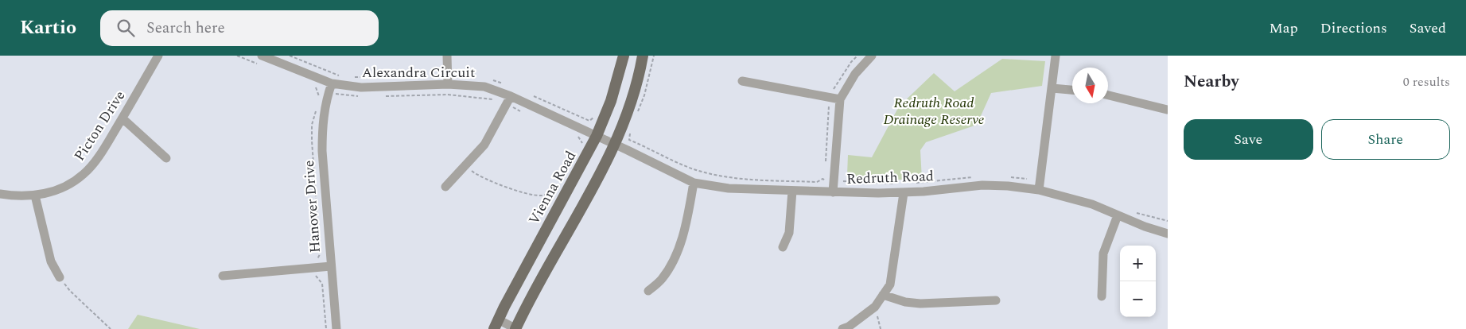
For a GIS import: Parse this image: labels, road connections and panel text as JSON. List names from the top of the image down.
{
  "streets": {
    "main road": ["Vienna Road"],
    "street": [
      "Alexandra Circuit",
      "Picton Drive",
      "Redruth Road",
      "Hanover Drive"
    ]
  },
  "crossings": [
    ["Alexandra Circuit", "Redruth Road"],
    ["Alexandra Circuit", "Vienna Road"],
    ["Alexandra Circuit", "Hanover Drive"]
  ],
  "parks": ["Redruth Road Drainage Reserve"],
  "north": "bottom",
  "page": {
    "header": "Kartio",
    "search": "Search here",
    "nav": ["Map", "Directions", "Saved"],
    "heading": ["Nearby", "0 results"],
    "buttons": ["Save", "Share"],
    "map_buttons": ["+", "−"]
  }
}
